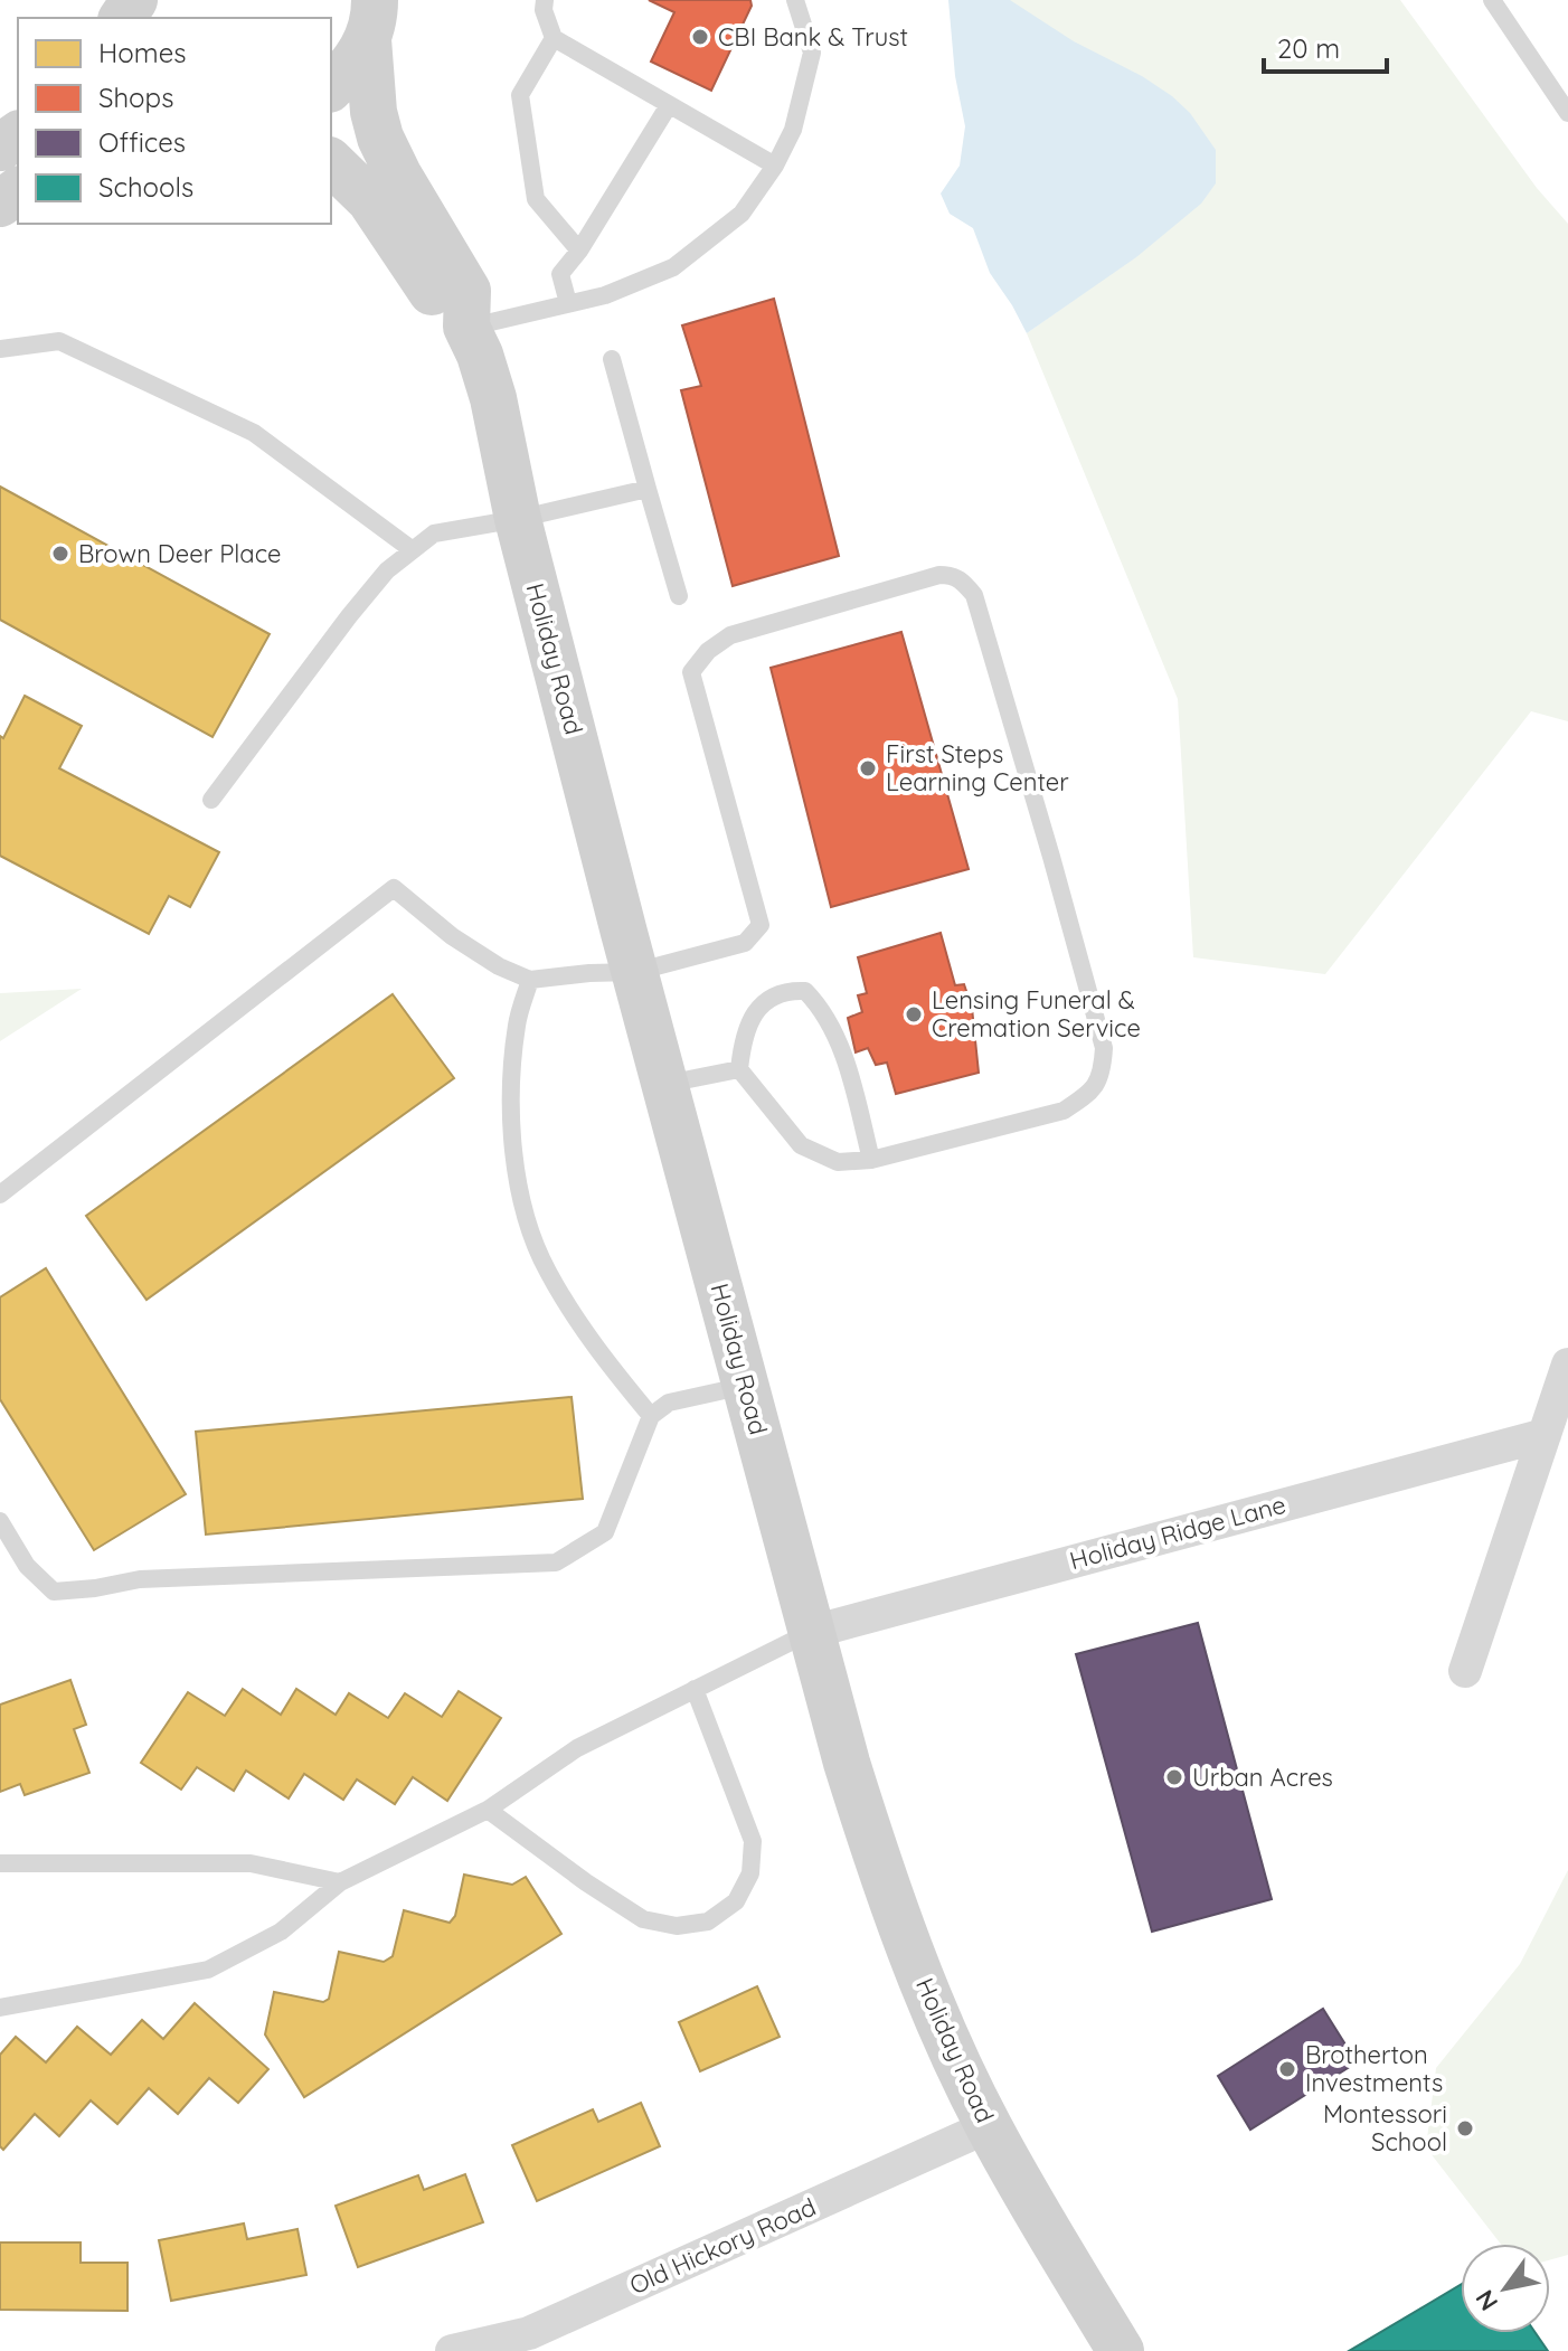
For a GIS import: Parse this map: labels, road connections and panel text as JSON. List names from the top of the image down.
{
  "streets": {
    "street": ["Holiday Road", "Holiday Ridge Lane", "Old Hickory Road"]
  },
  "crossings": [
    ["Holiday Road", "Holiday Ridge Lane"],
    ["Holiday Road", "Old Hickory Road"]
  ],
  "places": [
    "CBI Bank & Trust",
    "Brown Deer Place",
    "First Steps Learning Center",
    "Lensing Funeral & Cremation Service",
    "Urban Acres",
    "Brotherton Investments",
    "Montessori School"
  ],
  "legend": [
    "Homes",
    "Shops",
    "Offices",
    "Schools"
  ],
  "scale_bar": "20 m",
  "north": "bottom left"
}
